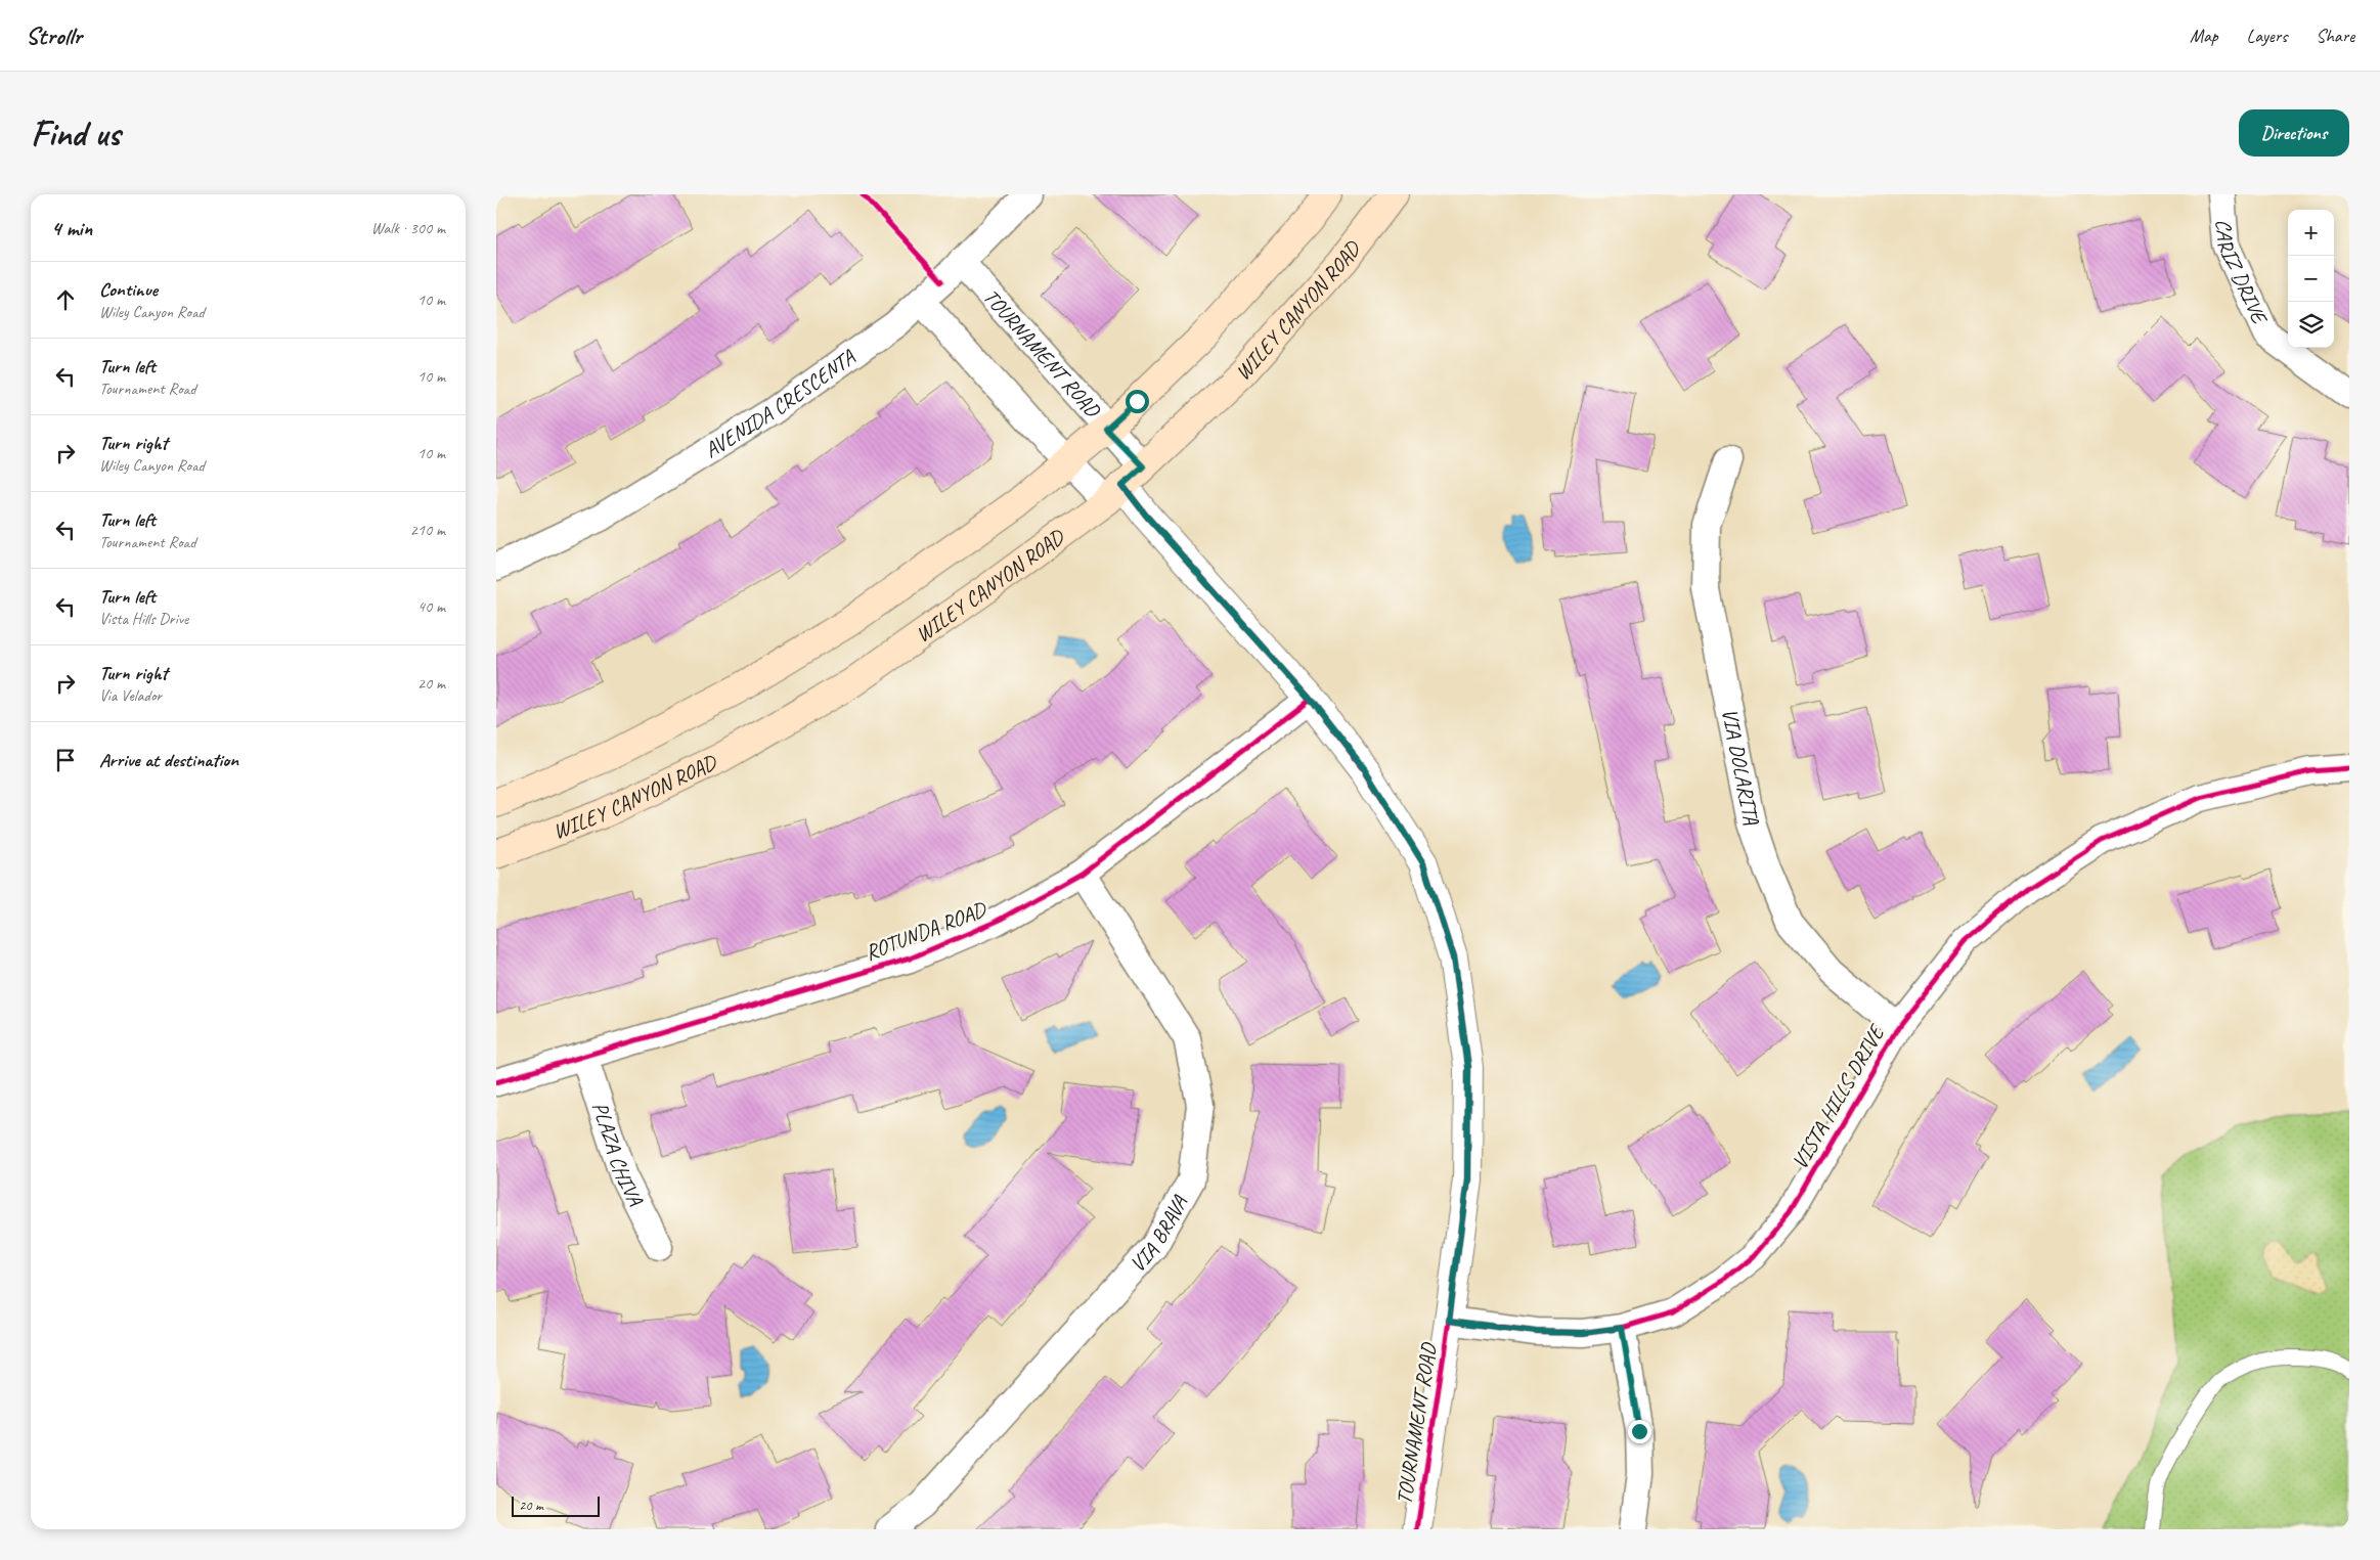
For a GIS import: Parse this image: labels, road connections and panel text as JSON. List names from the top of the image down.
{
  "streets": {
    "main road": ["WILEY CANYON ROAD"],
    "street": [
      "CARIZ DRIVE",
      "TOURNAMENT ROAD",
      "AVENIDA CRESCENTA",
      "VIA DOLARITA",
      "ROTUNDA ROAD",
      "VISTA HILLS DRIVE",
      "PLAZA CHIVA",
      "VIA BRAVA"
    ]
  },
  "crossings": [
    ["WILEY CANYON ROAD", "TOURNAMENT ROAD"],
    ["TOURNAMENT ROAD", "AVENIDA CRESCENTA"],
    ["TOURNAMENT ROAD", "ROTUNDA ROAD"],
    ["TOURNAMENT ROAD", "VISTA HILLS DRIVE"],
    ["VIA DOLARITA", "VISTA HILLS DRIVE"],
    ["ROTUNDA ROAD", "PLAZA CHIVA"],
    ["ROTUNDA ROAD", "VIA BRAVA"]
  ],
  "scale_bar": "20 m",
  "page": {
    "header": "Strollr",
    "nav": ["Map", "Layers", "Share"],
    "buttons": "Directions",
    "title": "Find us",
    "heading": ["4 min", "Walk · 300 m"],
    "map_buttons": ["+", "−"],
    "list": [
      ["Continue", "Wiley Canyon Road", "10 m"],
      ["Turn left", "Tournament Road", "10 m"],
      ["Turn right", "Wiley Canyon Road", "10 m"],
      ["Turn left", "Tournament Road", "210 m"],
      ["Turn left", "Vista Hills Drive", "40 m"],
      ["Turn right", "Via Velador", "20 m"],
      "Arrive at destination"
    ],
    "scale": "20 m"
  }
}
